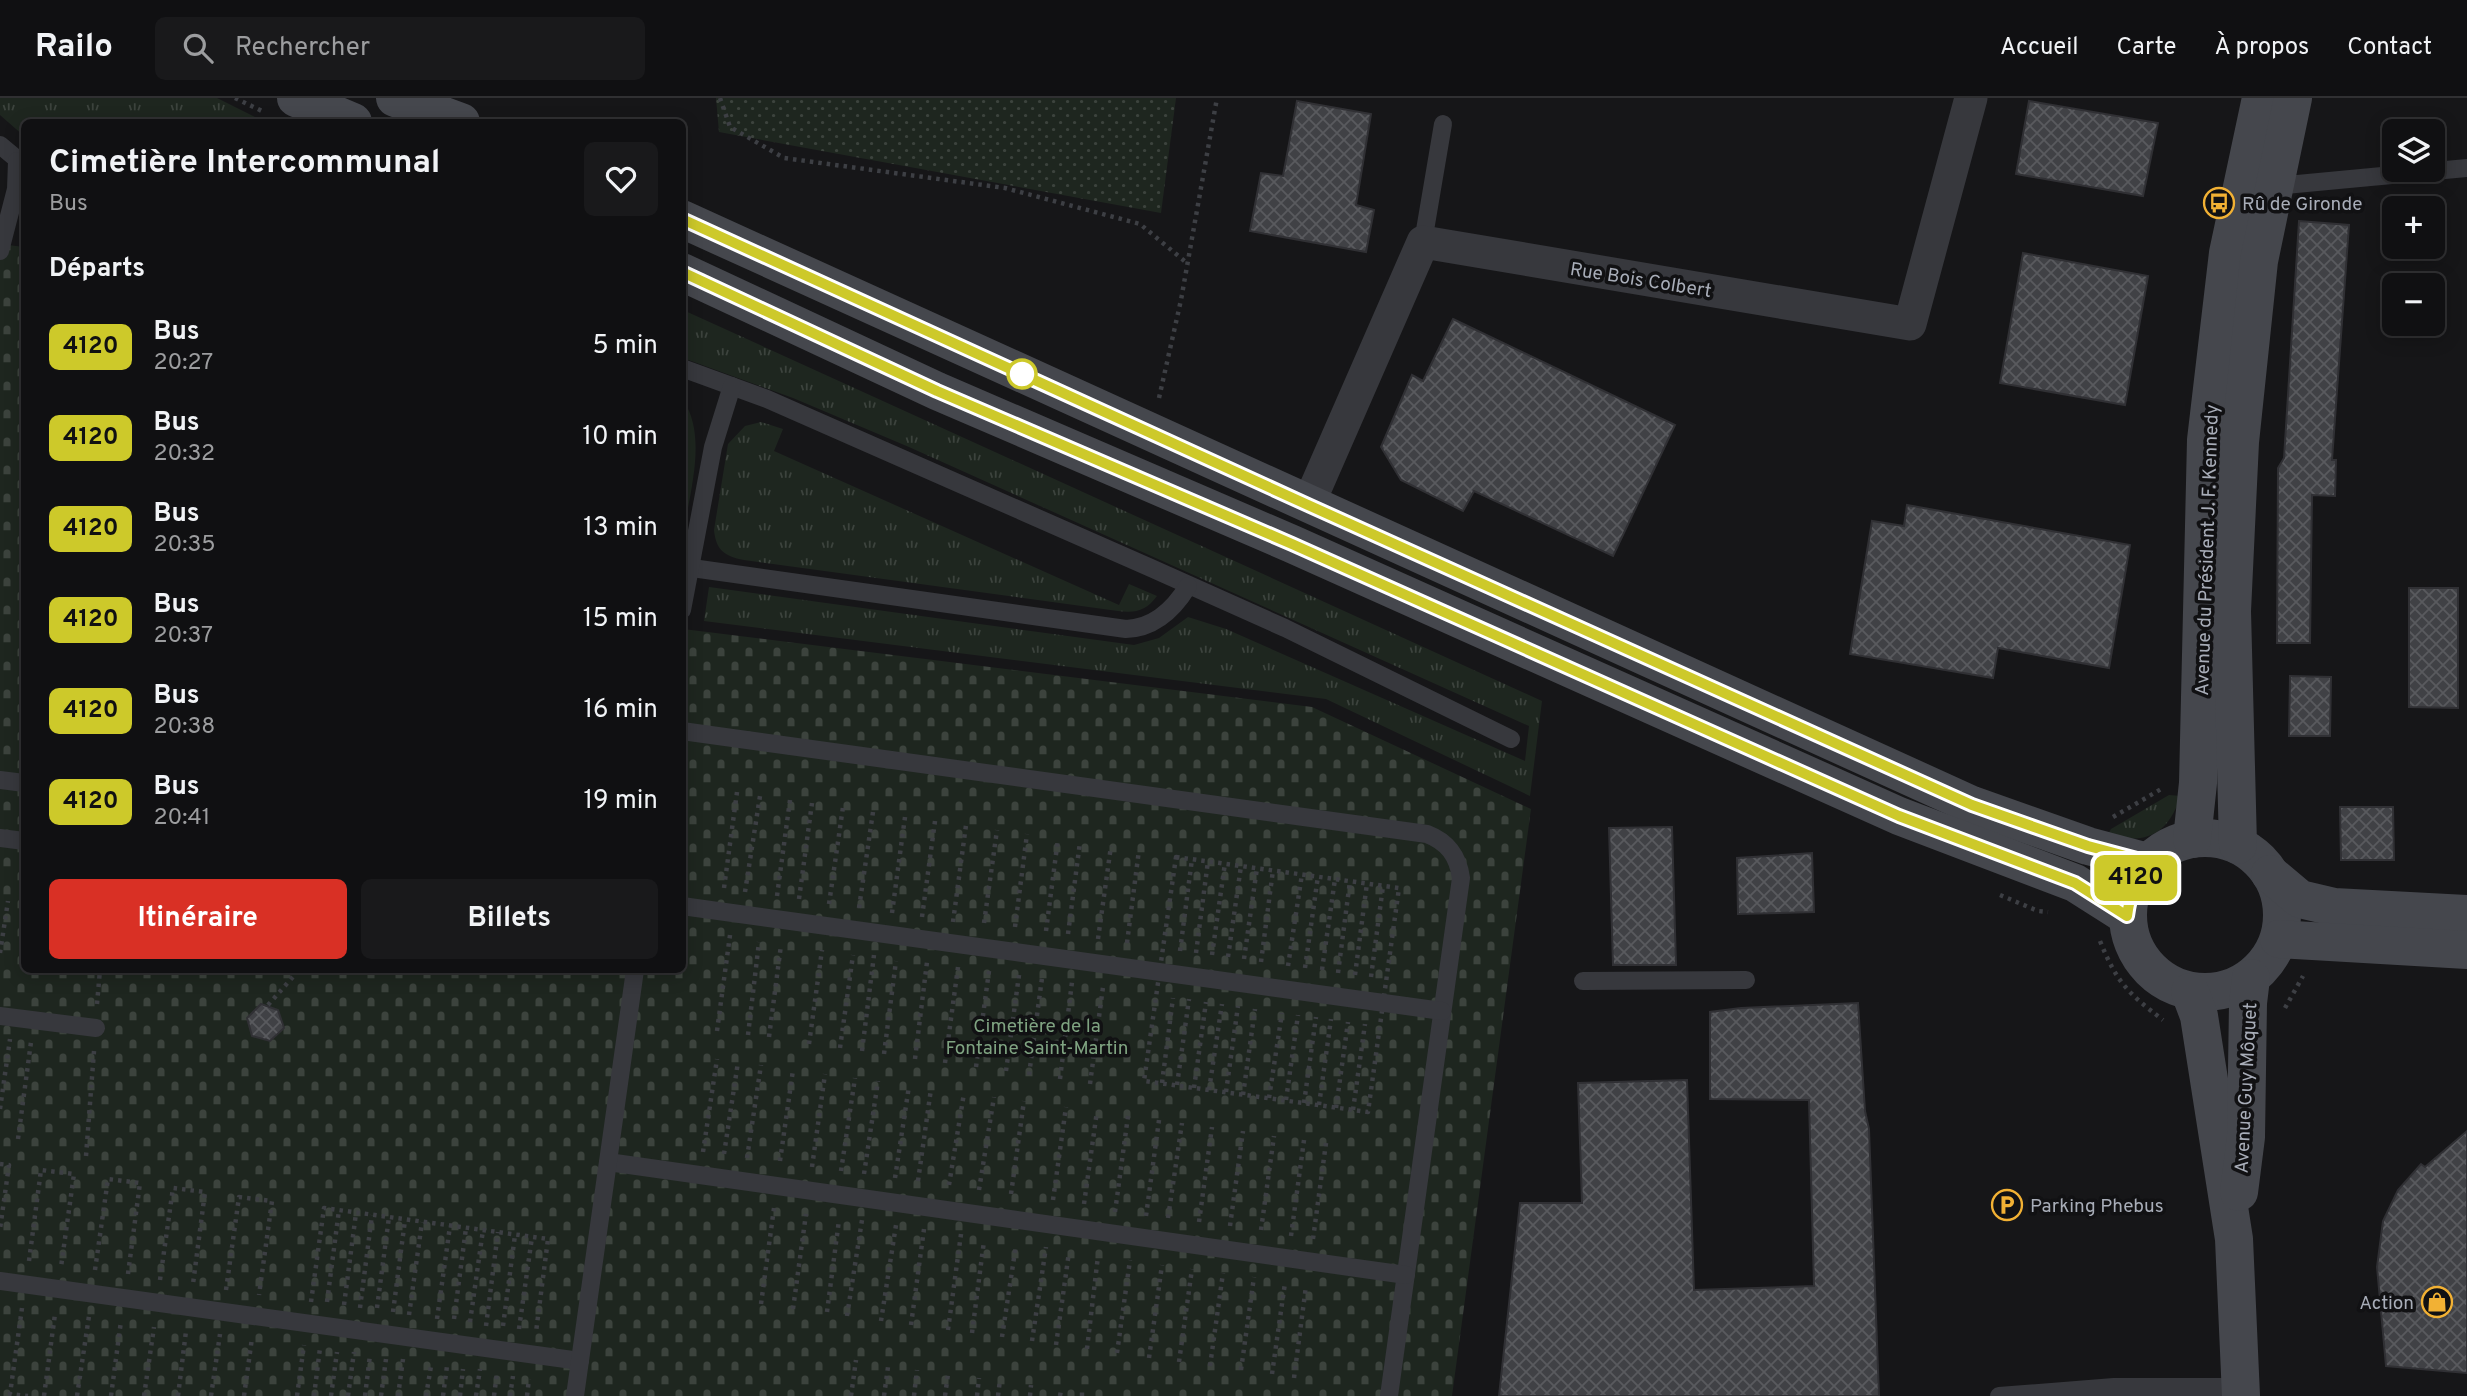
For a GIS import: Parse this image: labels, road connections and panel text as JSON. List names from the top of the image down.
{
  "streets": {
    "main road": ["Avenue du Président J. F. Kennedy", "Avenue Guy Môquet"],
    "street": ["Rue Bois Colbert"]
  },
  "crossings": [
    ["Avenue du Président J. F. Kennedy", "Avenue Guy Môquet"]
  ],
  "parks": ["Cimetière de la Fontaine Saint-Martin"],
  "places": {
    "bus stop": ["Rû de Gironde"],
    "parking": ["Parking Phebus"],
    "shop": ["Action"]
  },
  "lines": ["bus line 4120"],
  "page": {
    "header": "Railo",
    "search": "Rechercher",
    "nav": [
      "Accueil",
      "Carte",
      "À propos",
      "Contact"
    ],
    "on_map": "4120",
    "map_buttons": ["+", "−"],
    "heading": [
      ["Cimetière Intercommunal", "Bus"],
      "Départs"
    ],
    "list": [
      {
        "mark": "4120",
        "name": "Bus",
        "note": "20:27",
        "value": "5 min"
      },
      {
        "mark": "4120",
        "name": "Bus",
        "note": "20:32",
        "value": "10 min"
      },
      {
        "mark": "4120",
        "name": "Bus",
        "note": "20:35",
        "value": "13 min"
      },
      {
        "mark": "4120",
        "name": "Bus",
        "note": "20:37",
        "value": "15 min"
      },
      {
        "mark": "4120",
        "name": "Bus",
        "note": "20:38",
        "value": "16 min"
      },
      {
        "mark": "4120",
        "name": "Bus",
        "note": "20:41",
        "value": "19 min"
      }
    ],
    "buttons": ["Itinéraire", "Billets"]
  }
}
